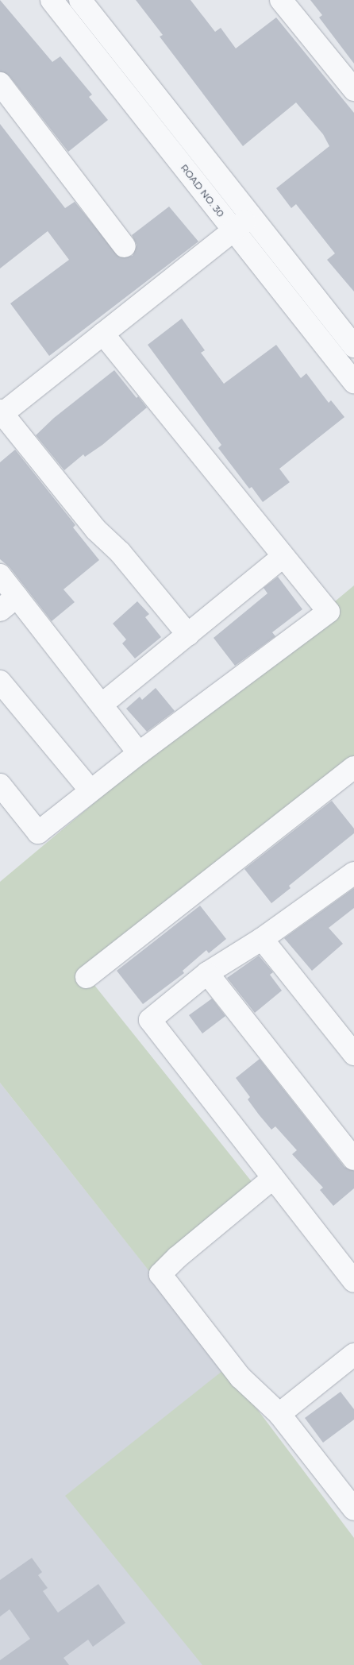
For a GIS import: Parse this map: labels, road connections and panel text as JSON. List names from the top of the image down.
{
  "streets": {
    "street": ["ROAD NO. 30"]
  }
}
